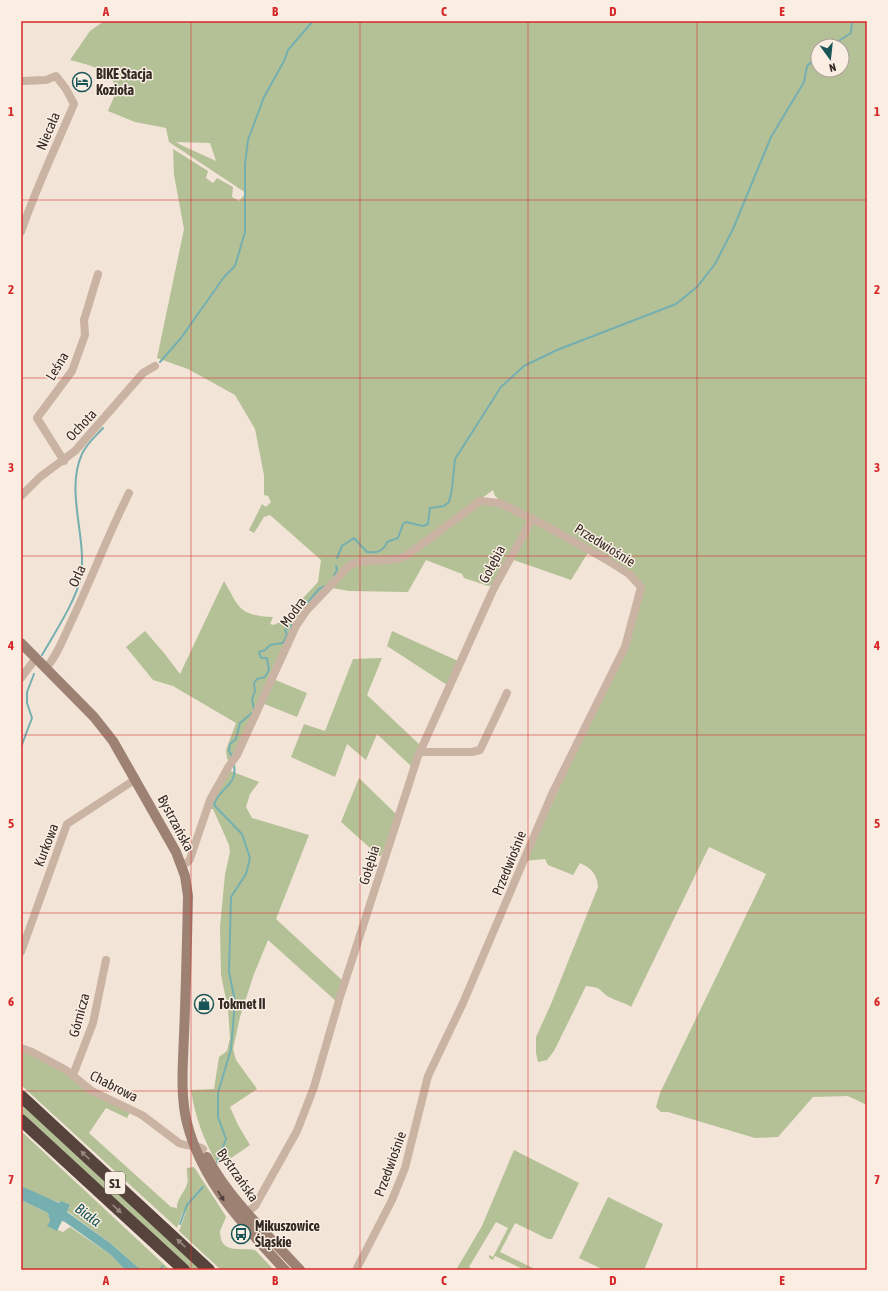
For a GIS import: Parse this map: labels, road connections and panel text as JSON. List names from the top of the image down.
{
  "streets": {
    "highway": ["S1"],
    "main road": ["Bystrzańska"],
    "street": [
      "Niecała",
      "Leśna",
      "Ochota",
      "Przedwiośnie",
      "Gołębia",
      "Orla",
      "Modra",
      "Kurkowa",
      "Górnicza",
      "Chabrowa"
    ]
  },
  "crossings": [
    ["Leśna", "Ochota"],
    ["Przedwiośnie", "Gołębia"],
    ["Przedwiośnie", "Modra"],
    ["Gołębia", "Modra"],
    ["Gołębia", "Bystrzańska"],
    ["Orla", "Bystrzańska"],
    ["Modra", "Bystrzańska"],
    ["Bystrzańska", "Kurkowa"],
    ["Bystrzańska", "Chabrowa"],
    ["Górnicza", "Chabrowa"]
  ],
  "water": ["Biała"],
  "places": {
    "hotel": ["BIKE Stacja Kozioła"],
    "shop": ["Tokmet II"],
    "bus stop": ["Mikuszowice Śląskie"]
  },
  "north": "bottom",
  "grid": {
    "columns": [
      "A",
      "B",
      "C",
      "D",
      "E"
    ],
    "rows": [
      "1",
      "2",
      "3",
      "4",
      "5",
      "6",
      "7"
    ]
  }
}
